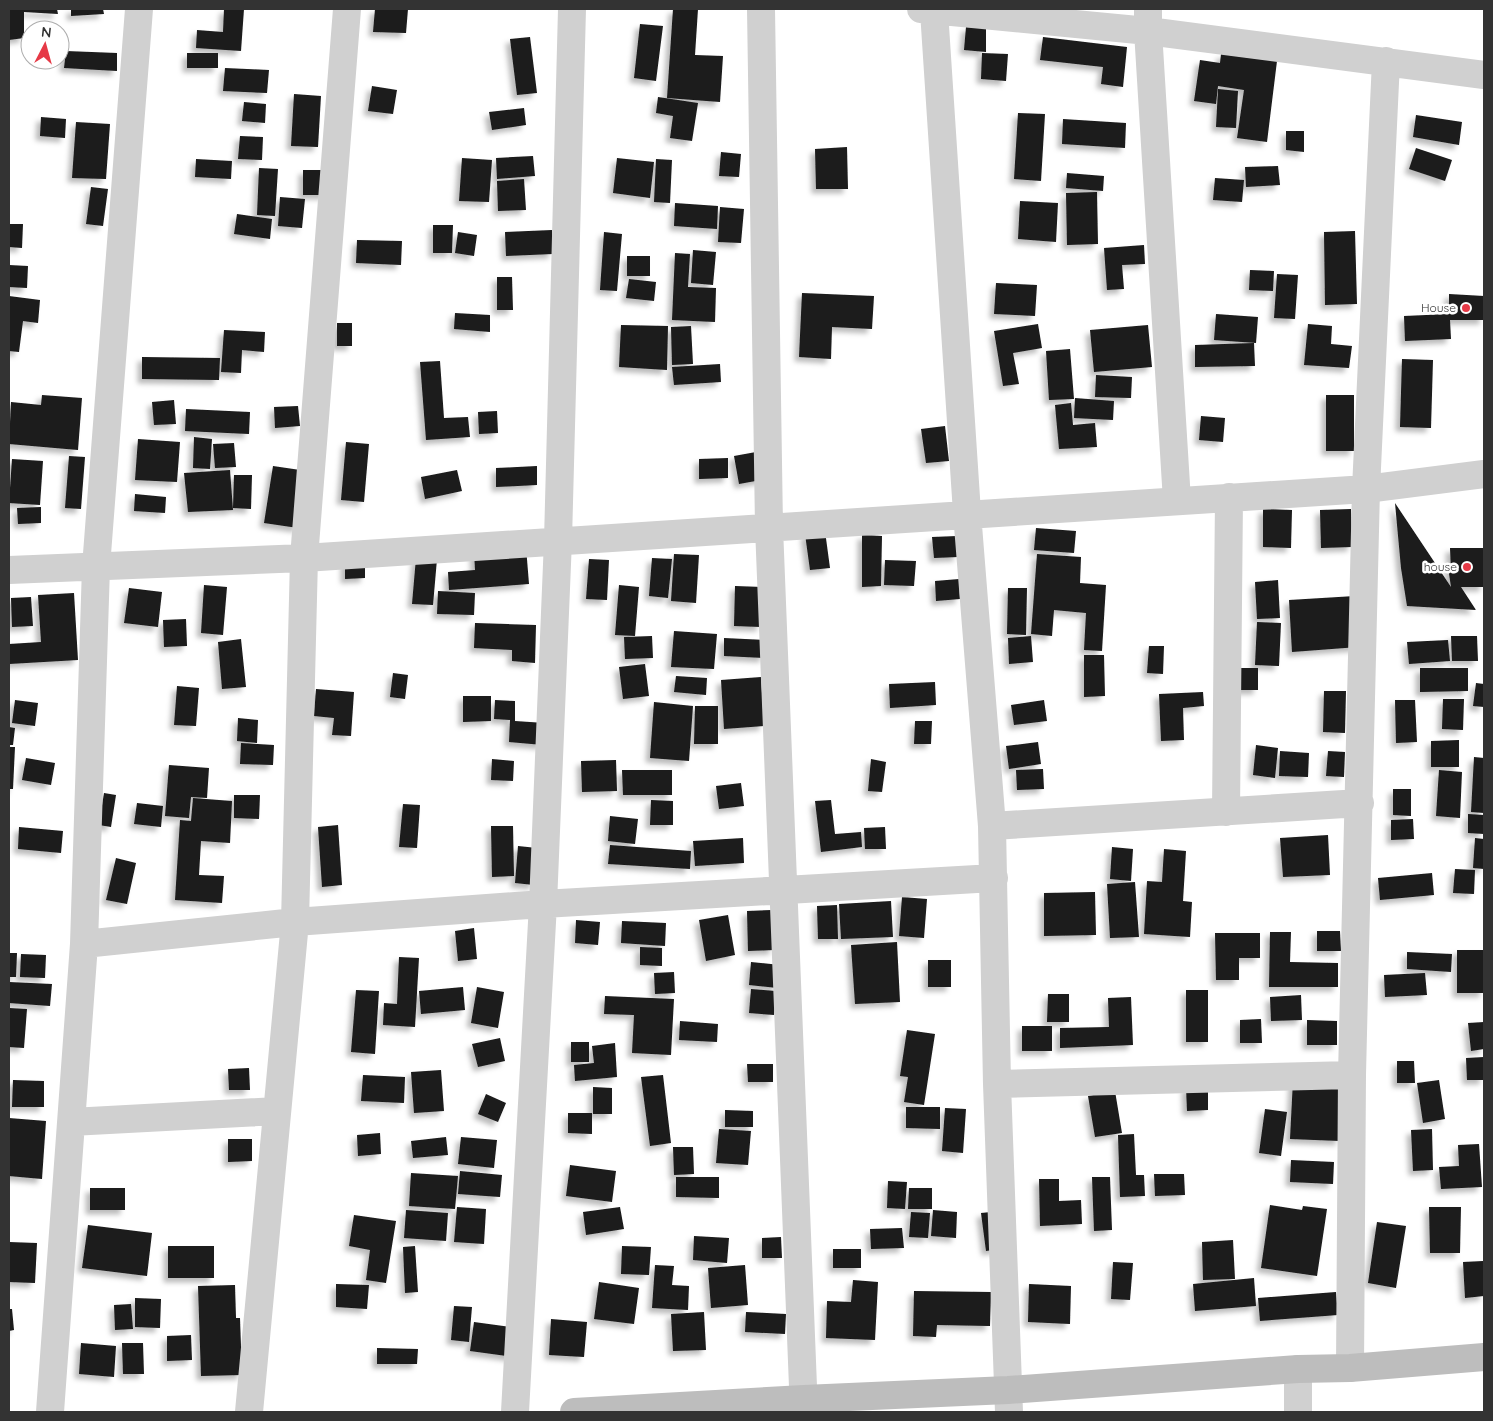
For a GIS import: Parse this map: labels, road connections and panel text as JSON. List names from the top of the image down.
{
  "places": ["House", "house"],
  "north": "top"
}
